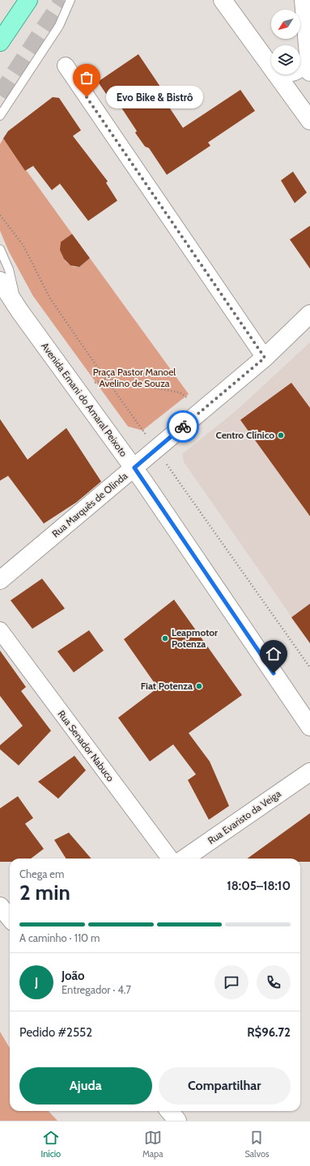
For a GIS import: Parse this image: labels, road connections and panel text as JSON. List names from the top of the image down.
{
  "streets": {
    "street": [
      "Avenida Ernani do Amaral Peixoto",
      "Rua Marquês de Olinda",
      "Rua Senador Nabuco",
      "Rua Evaristo da Veiga"
    ]
  },
  "crossings": [
    ["Avenida Ernani do Amaral Peixoto", "Rua Marquês de Olinda"]
  ],
  "parks": ["Praça Pastor Manoel Avelino de Souza"],
  "places": [
    "Evo Bike & Bistrô",
    "Centro Clínico",
    "Leapmotor Potenza",
    "Fiat Potenza"
  ],
  "north": "bottom left",
  "page": {
    "bubble": "Evo Bike & Bistrô",
    "heading": ["2 min", "Chega em", "18:05–18:10"],
    "panel": [
      "João",
      "Entregador · 4.7",
      "Pedido #2552",
      "R$96.72"
    ],
    "bar": "A caminho · 110 m",
    "round": "J",
    "buttons": ["Ajuda", "Compartilhar"],
    "tabs": ["Início", "Mapa", "Salvos"]
  }
}
